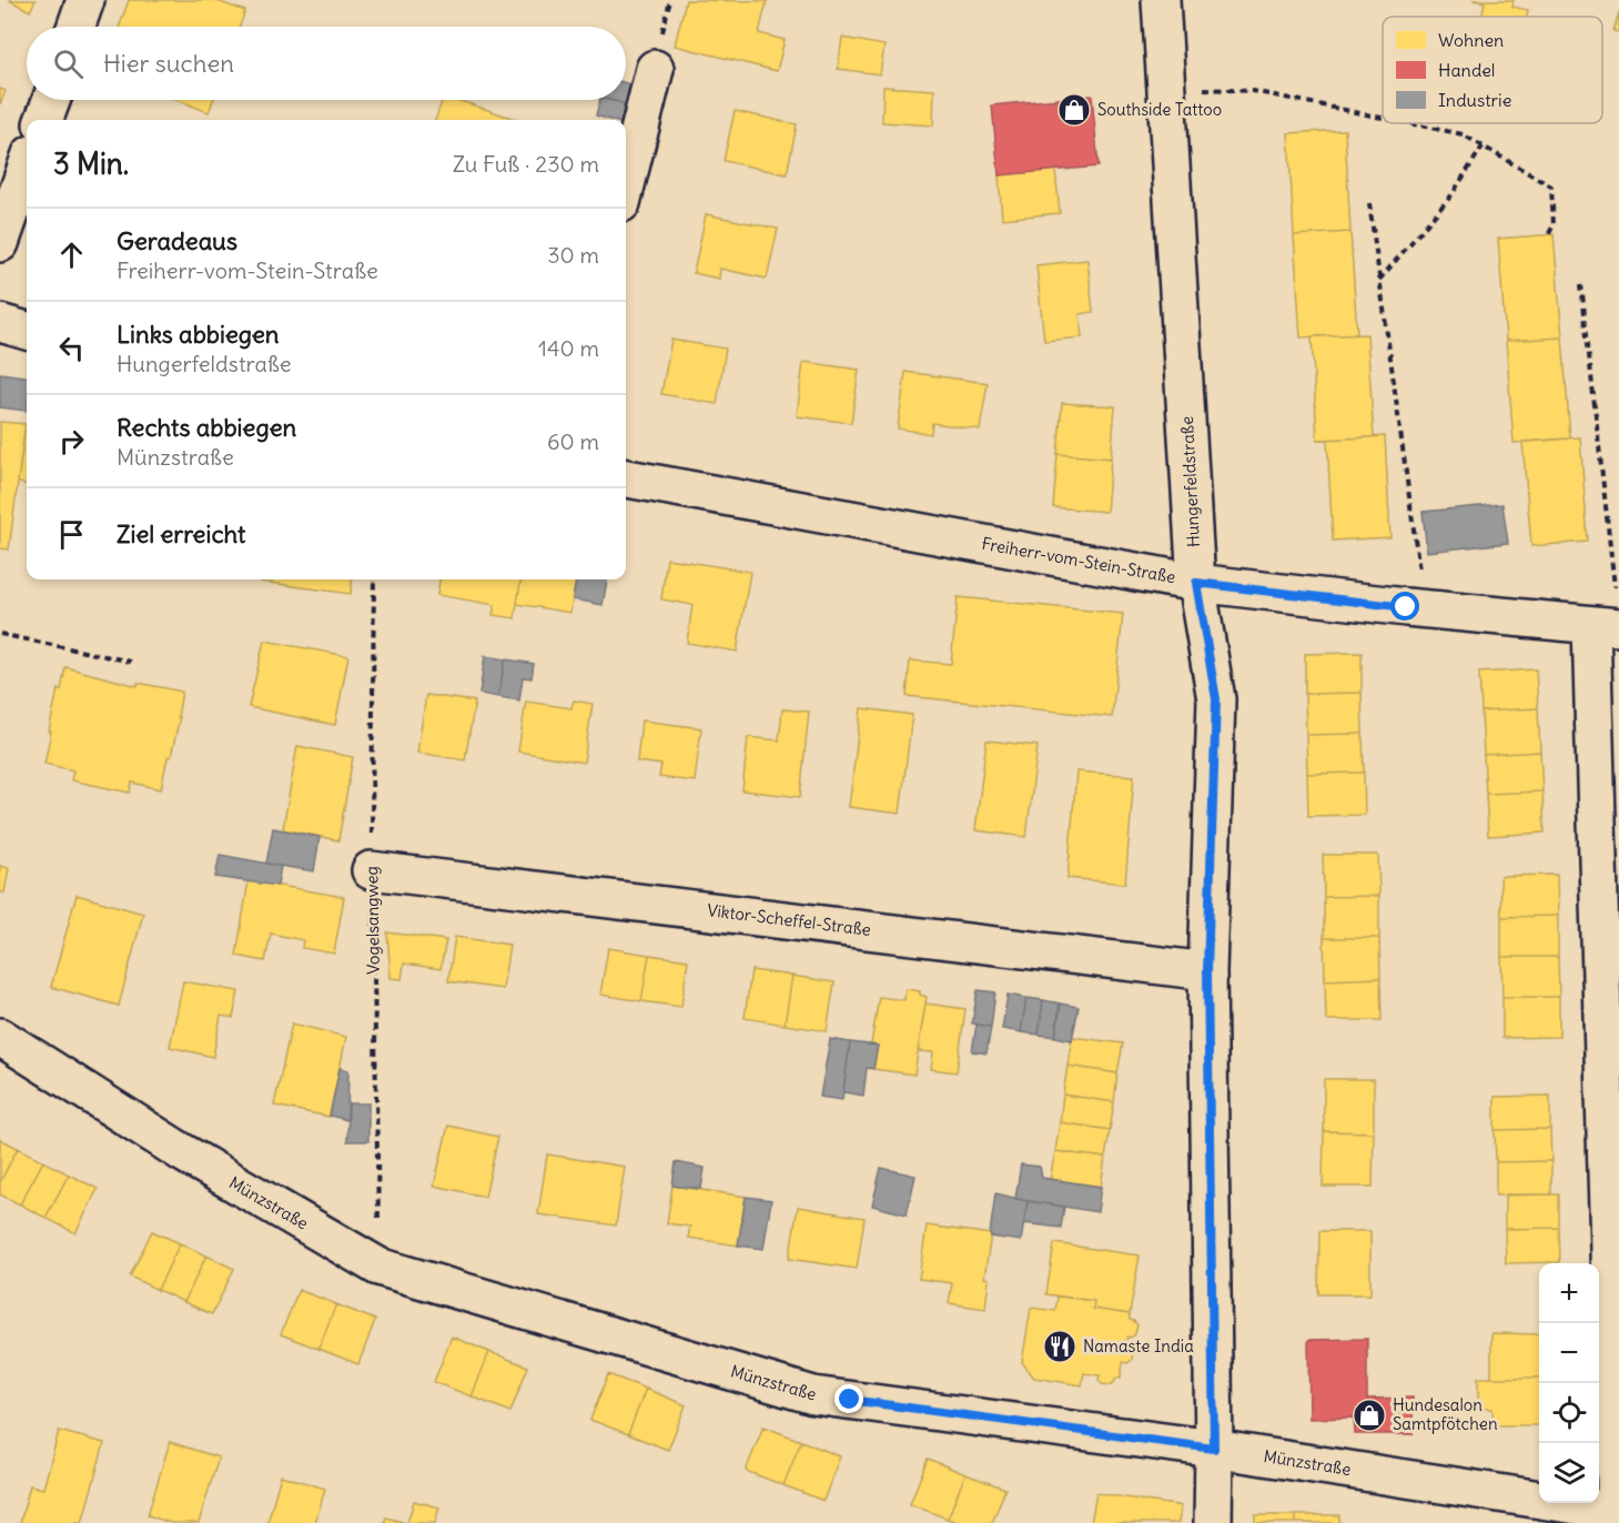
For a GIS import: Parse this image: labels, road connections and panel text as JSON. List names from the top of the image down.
{
  "streets": {
    "street": [
      "Hungerfeldstraße",
      "Freiherr-vom-Stein-Straße",
      "Viktor-Scheffel-Straße",
      "Münzstraße"
    ],
    "path": ["Vogelsangweg"]
  },
  "crossings": [
    ["Hungerfeldstraße", "Freiherr-vom-Stein-Straße"],
    ["Hungerfeldstraße", "Viktor-Scheffel-Straße"],
    ["Hungerfeldstraße", "Münzstraße"],
    ["Vogelsangweg", "Viktor-Scheffel-Straße"],
    ["Vogelsangweg", "Münzstraße"]
  ],
  "places": {
    "shop": ["Southside Tattoo", "Hundesalon Samtpfötchen"],
    "restaurant": ["Namaste India"]
  },
  "legend": ["Wohnen", "Handel", "Industrie"],
  "page": {
    "search": "Hier suchen",
    "heading": ["3 Min.", "Zu Fuß · 230 m"],
    "list": [
      ["Geradeaus", "Freiherr-vom-Stein-Straße", "30 m"],
      ["Links abbiegen", "Hungerfeldstraße", "140 m"],
      ["Rechts abbiegen", "Münzstraße", "60 m"],
      "Ziel erreicht"
    ],
    "map_buttons": ["+", "−"]
  }
}
